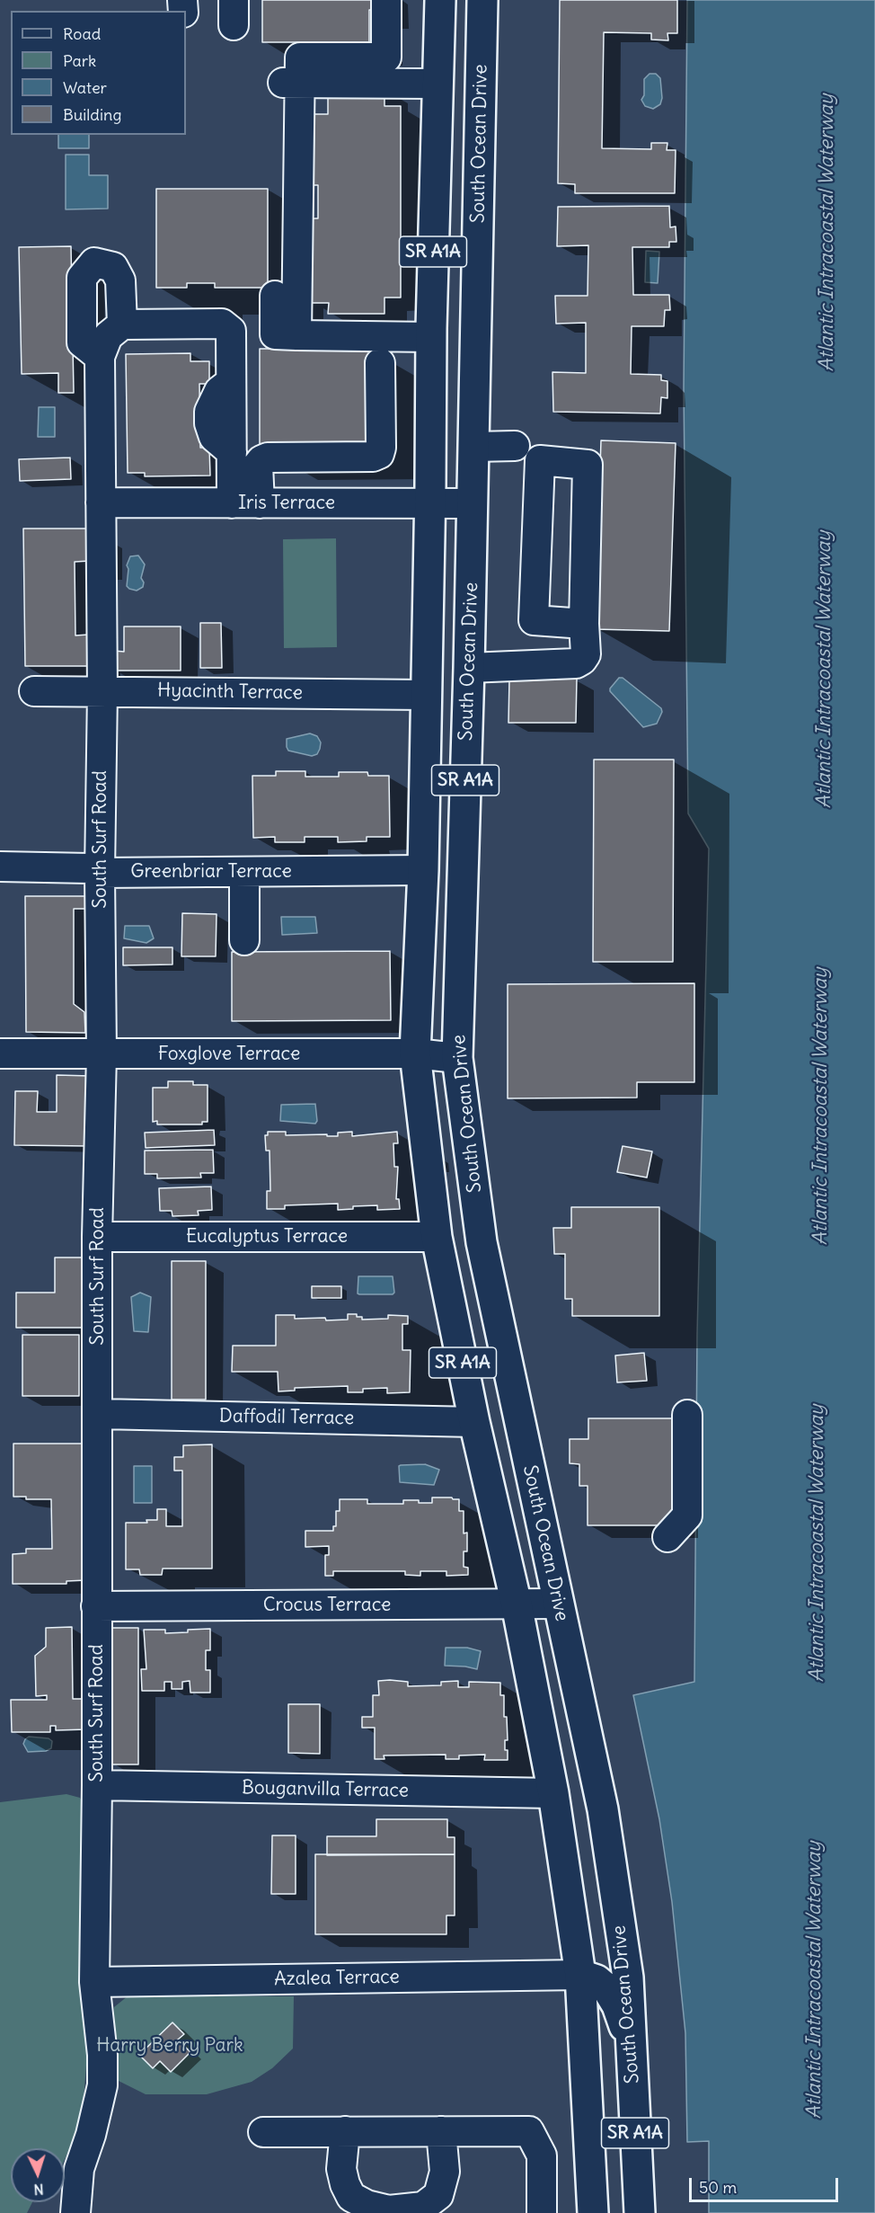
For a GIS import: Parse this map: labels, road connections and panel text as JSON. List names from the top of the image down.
{
  "streets": {
    "main road": ["South Ocean Drive", "SR A1A"],
    "street": [
      "Iris Terrace",
      "Hyacinth Terrace",
      "South Surf Road",
      "Greenbriar Terrace",
      "Foxglove Terrace",
      "Eucalyptus Terrace",
      "Daffodil Terrace",
      "Crocus Terrace",
      "Bouganvilla Terrace",
      "Azalea Terrace"
    ]
  },
  "crossings": [
    ["South Ocean Drive", "Iris Terrace"],
    ["South Ocean Drive", "Foxglove Terrace"],
    ["South Ocean Drive", "Crocus Terrace"],
    ["SR A1A", "Iris Terrace"],
    ["SR A1A", "Hyacinth Terrace"],
    ["SR A1A", "Greenbriar Terrace"],
    ["SR A1A", "Foxglove Terrace"],
    ["SR A1A", "Eucalyptus Terrace"],
    ["SR A1A", "Daffodil Terrace"],
    ["SR A1A", "Crocus Terrace"],
    ["SR A1A", "Bouganvilla Terrace"],
    ["SR A1A", "Azalea Terrace"],
    ["Iris Terrace", "South Surf Road"],
    ["Hyacinth Terrace", "South Surf Road"],
    ["South Surf Road", "Greenbriar Terrace"],
    ["South Surf Road", "Foxglove Terrace"],
    ["South Surf Road", "Eucalyptus Terrace"],
    ["South Surf Road", "Daffodil Terrace"],
    ["South Surf Road", "Crocus Terrace"],
    ["South Surf Road", "Bouganvilla Terrace"],
    ["South Surf Road", "Azalea Terrace"]
  ],
  "water": ["Atlantic Intracoastal Waterway"],
  "parks": ["Harry Berry Park"],
  "legend": [
    "Road",
    "Park",
    "Water",
    "Building"
  ],
  "scale_bar": "50 m",
  "north": "bottom"
}
